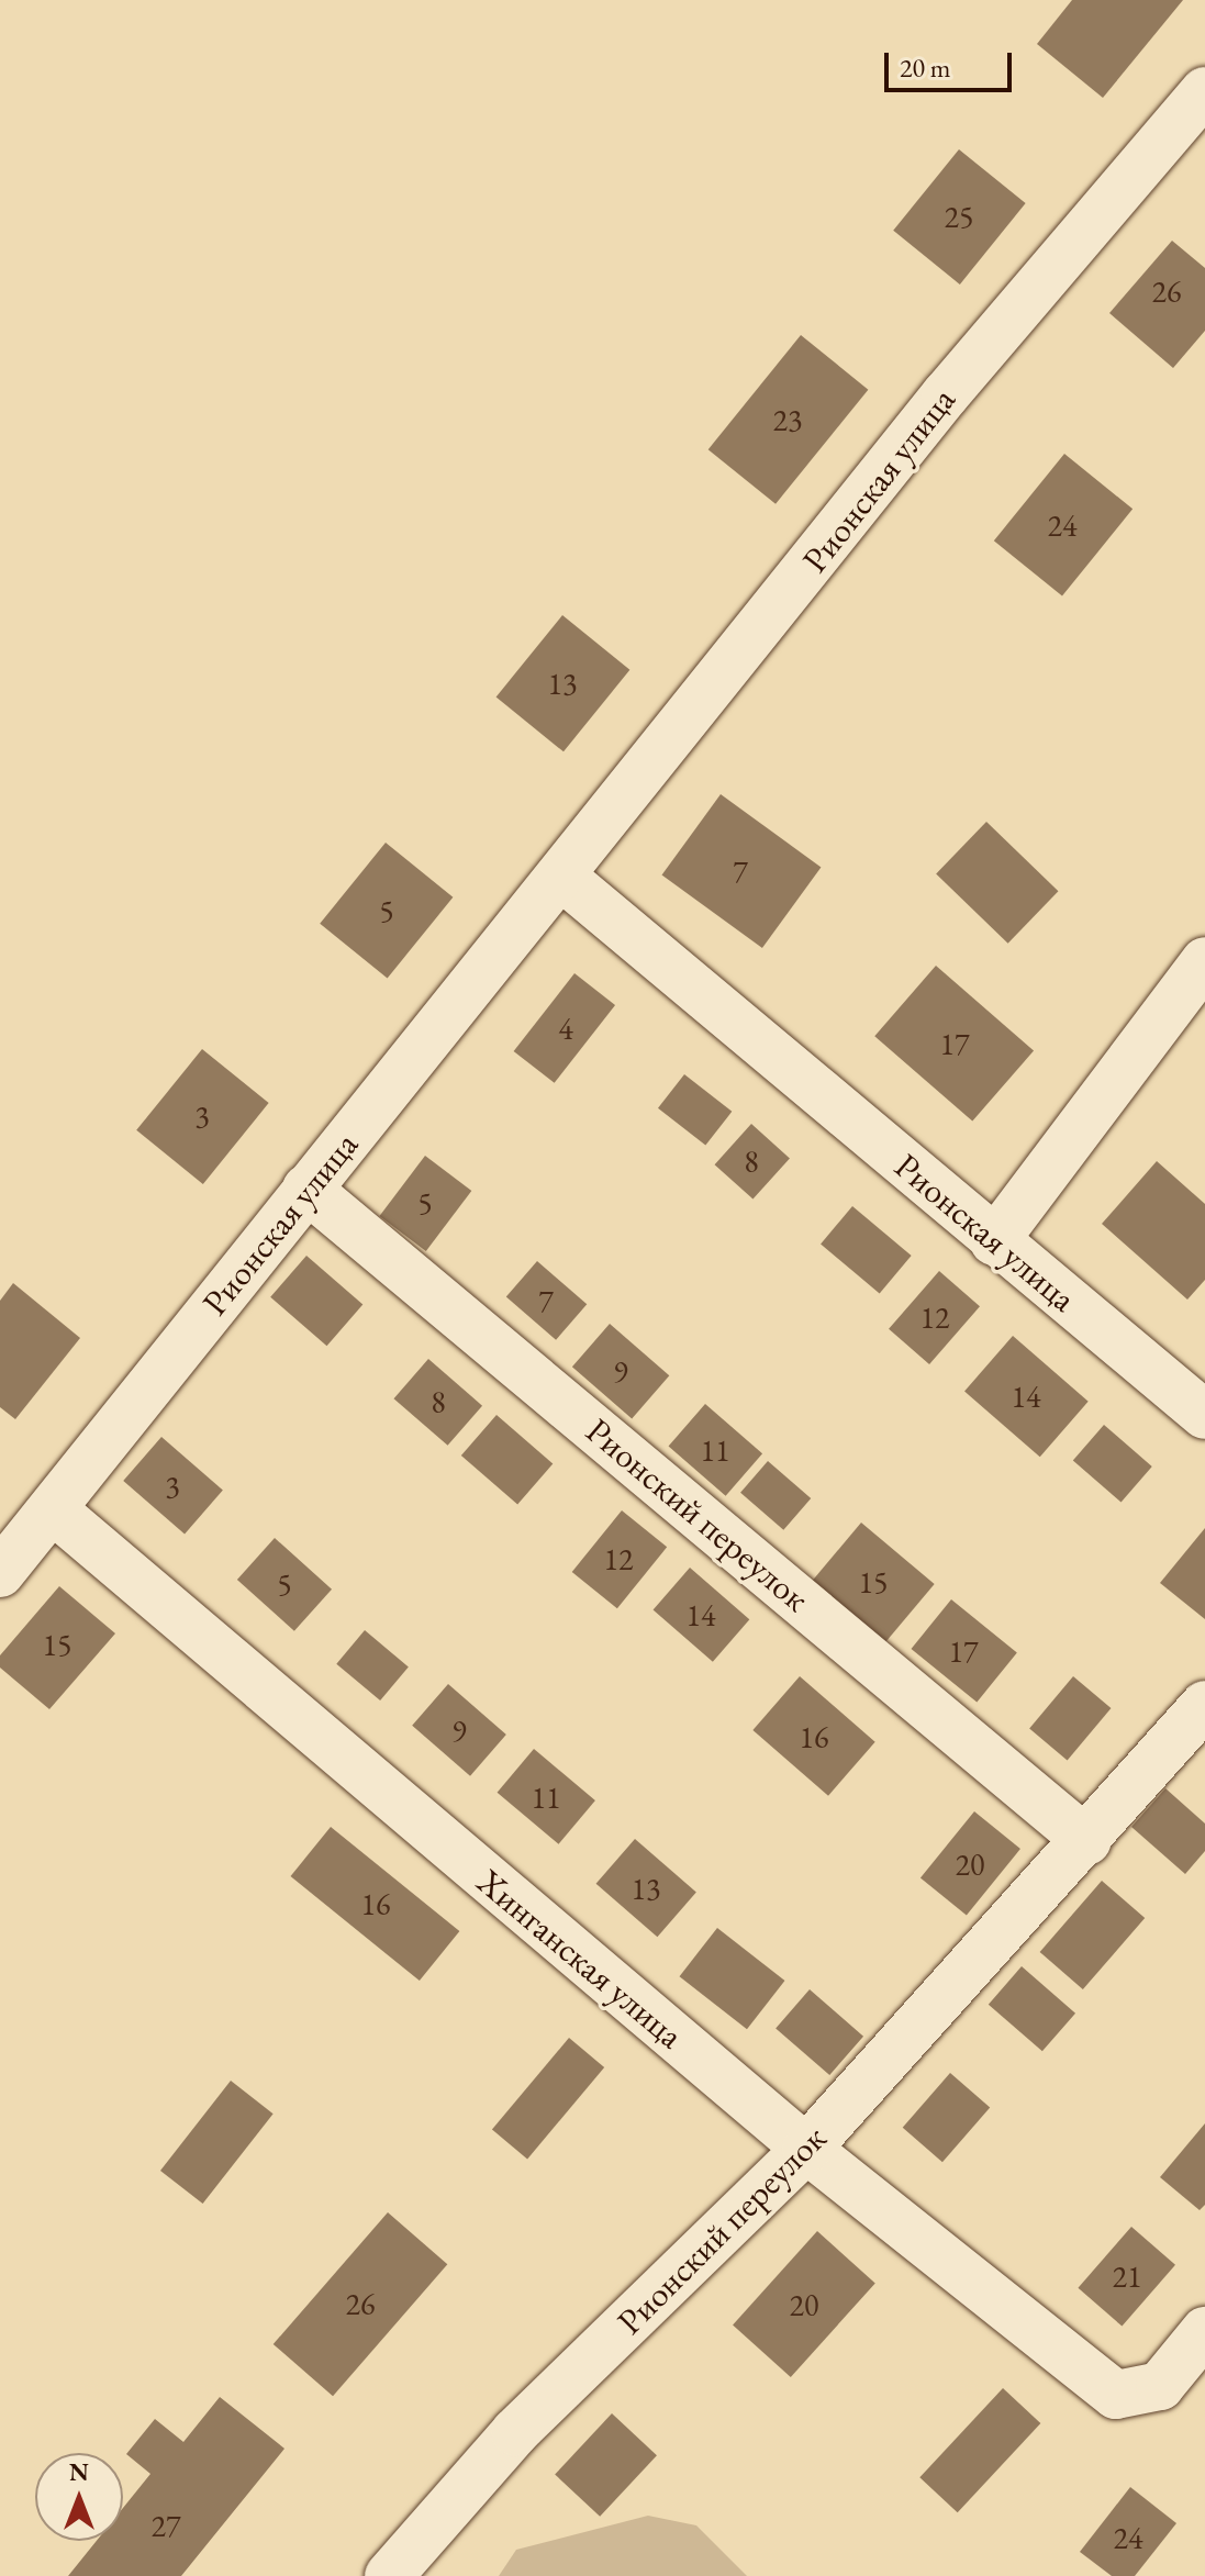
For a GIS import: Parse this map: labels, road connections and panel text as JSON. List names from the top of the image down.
{
  "streets": {
    "street": ["Рионская улица", "Рионский переулок", "Хинганская улица"]
  },
  "crossings": [
    ["Рионская улица", "Рионский переулок"],
    ["Рионская улица", "Хинганская улица"],
    ["Рионский переулок", "Хинганская улица"]
  ],
  "house_numbers": [
    "25",
    "26",
    "23",
    "24",
    "13",
    "7",
    "5",
    "4",
    "17",
    "3",
    "8",
    "5",
    "7",
    "12",
    "9",
    "14",
    "8",
    "11",
    "3",
    "12",
    "15",
    "5",
    "14",
    "15",
    "17",
    "9",
    "16",
    "11",
    "20",
    "13",
    "16",
    "21",
    "26",
    "20",
    "27",
    "24"
  ],
  "scale_bar": "20 m",
  "north": "top"
}
